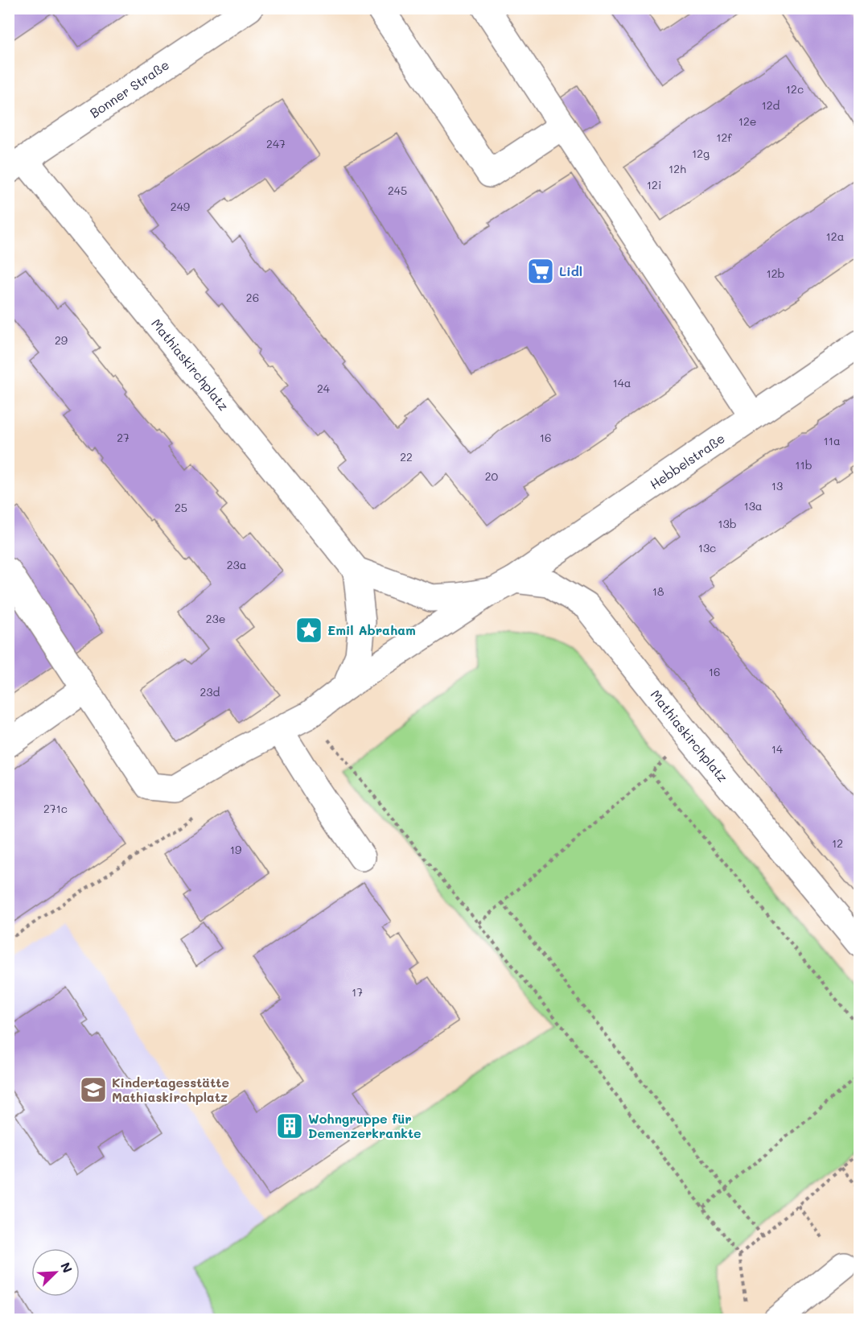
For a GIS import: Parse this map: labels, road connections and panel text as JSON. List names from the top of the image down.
{
  "streets": {
    "street": ["Bonner Straße", "Mathiaskirchplatz", "Hebbelstraße"]
  },
  "crossings": [
    ["Bonner Straße", "Mathiaskirchplatz"],
    ["Mathiaskirchplatz", "Hebbelstraße"]
  ],
  "places": {
    "supermarket": ["Lidl"],
    "place": ["Emil Abraham"],
    "school or university": ["Kindertagesstätte Mathiaskirchplatz"],
    "building": ["Wohngruppe für Demenzerkrankte"]
  },
  "house_numbers": [
    "12c",
    "12d",
    "12e",
    "12f",
    "247",
    "12g",
    "12h",
    "12i",
    "245",
    "249",
    "12a",
    "12b",
    "26",
    "29",
    "14a",
    "24",
    "27",
    "16",
    "11a",
    "22",
    "11b",
    "20",
    "13",
    "13a",
    "25",
    "13b",
    "13c",
    "23a",
    "18",
    "23e",
    "16",
    "23d",
    "14",
    "271c",
    "12",
    "19",
    "17"
  ],
  "north": "top right"
}
